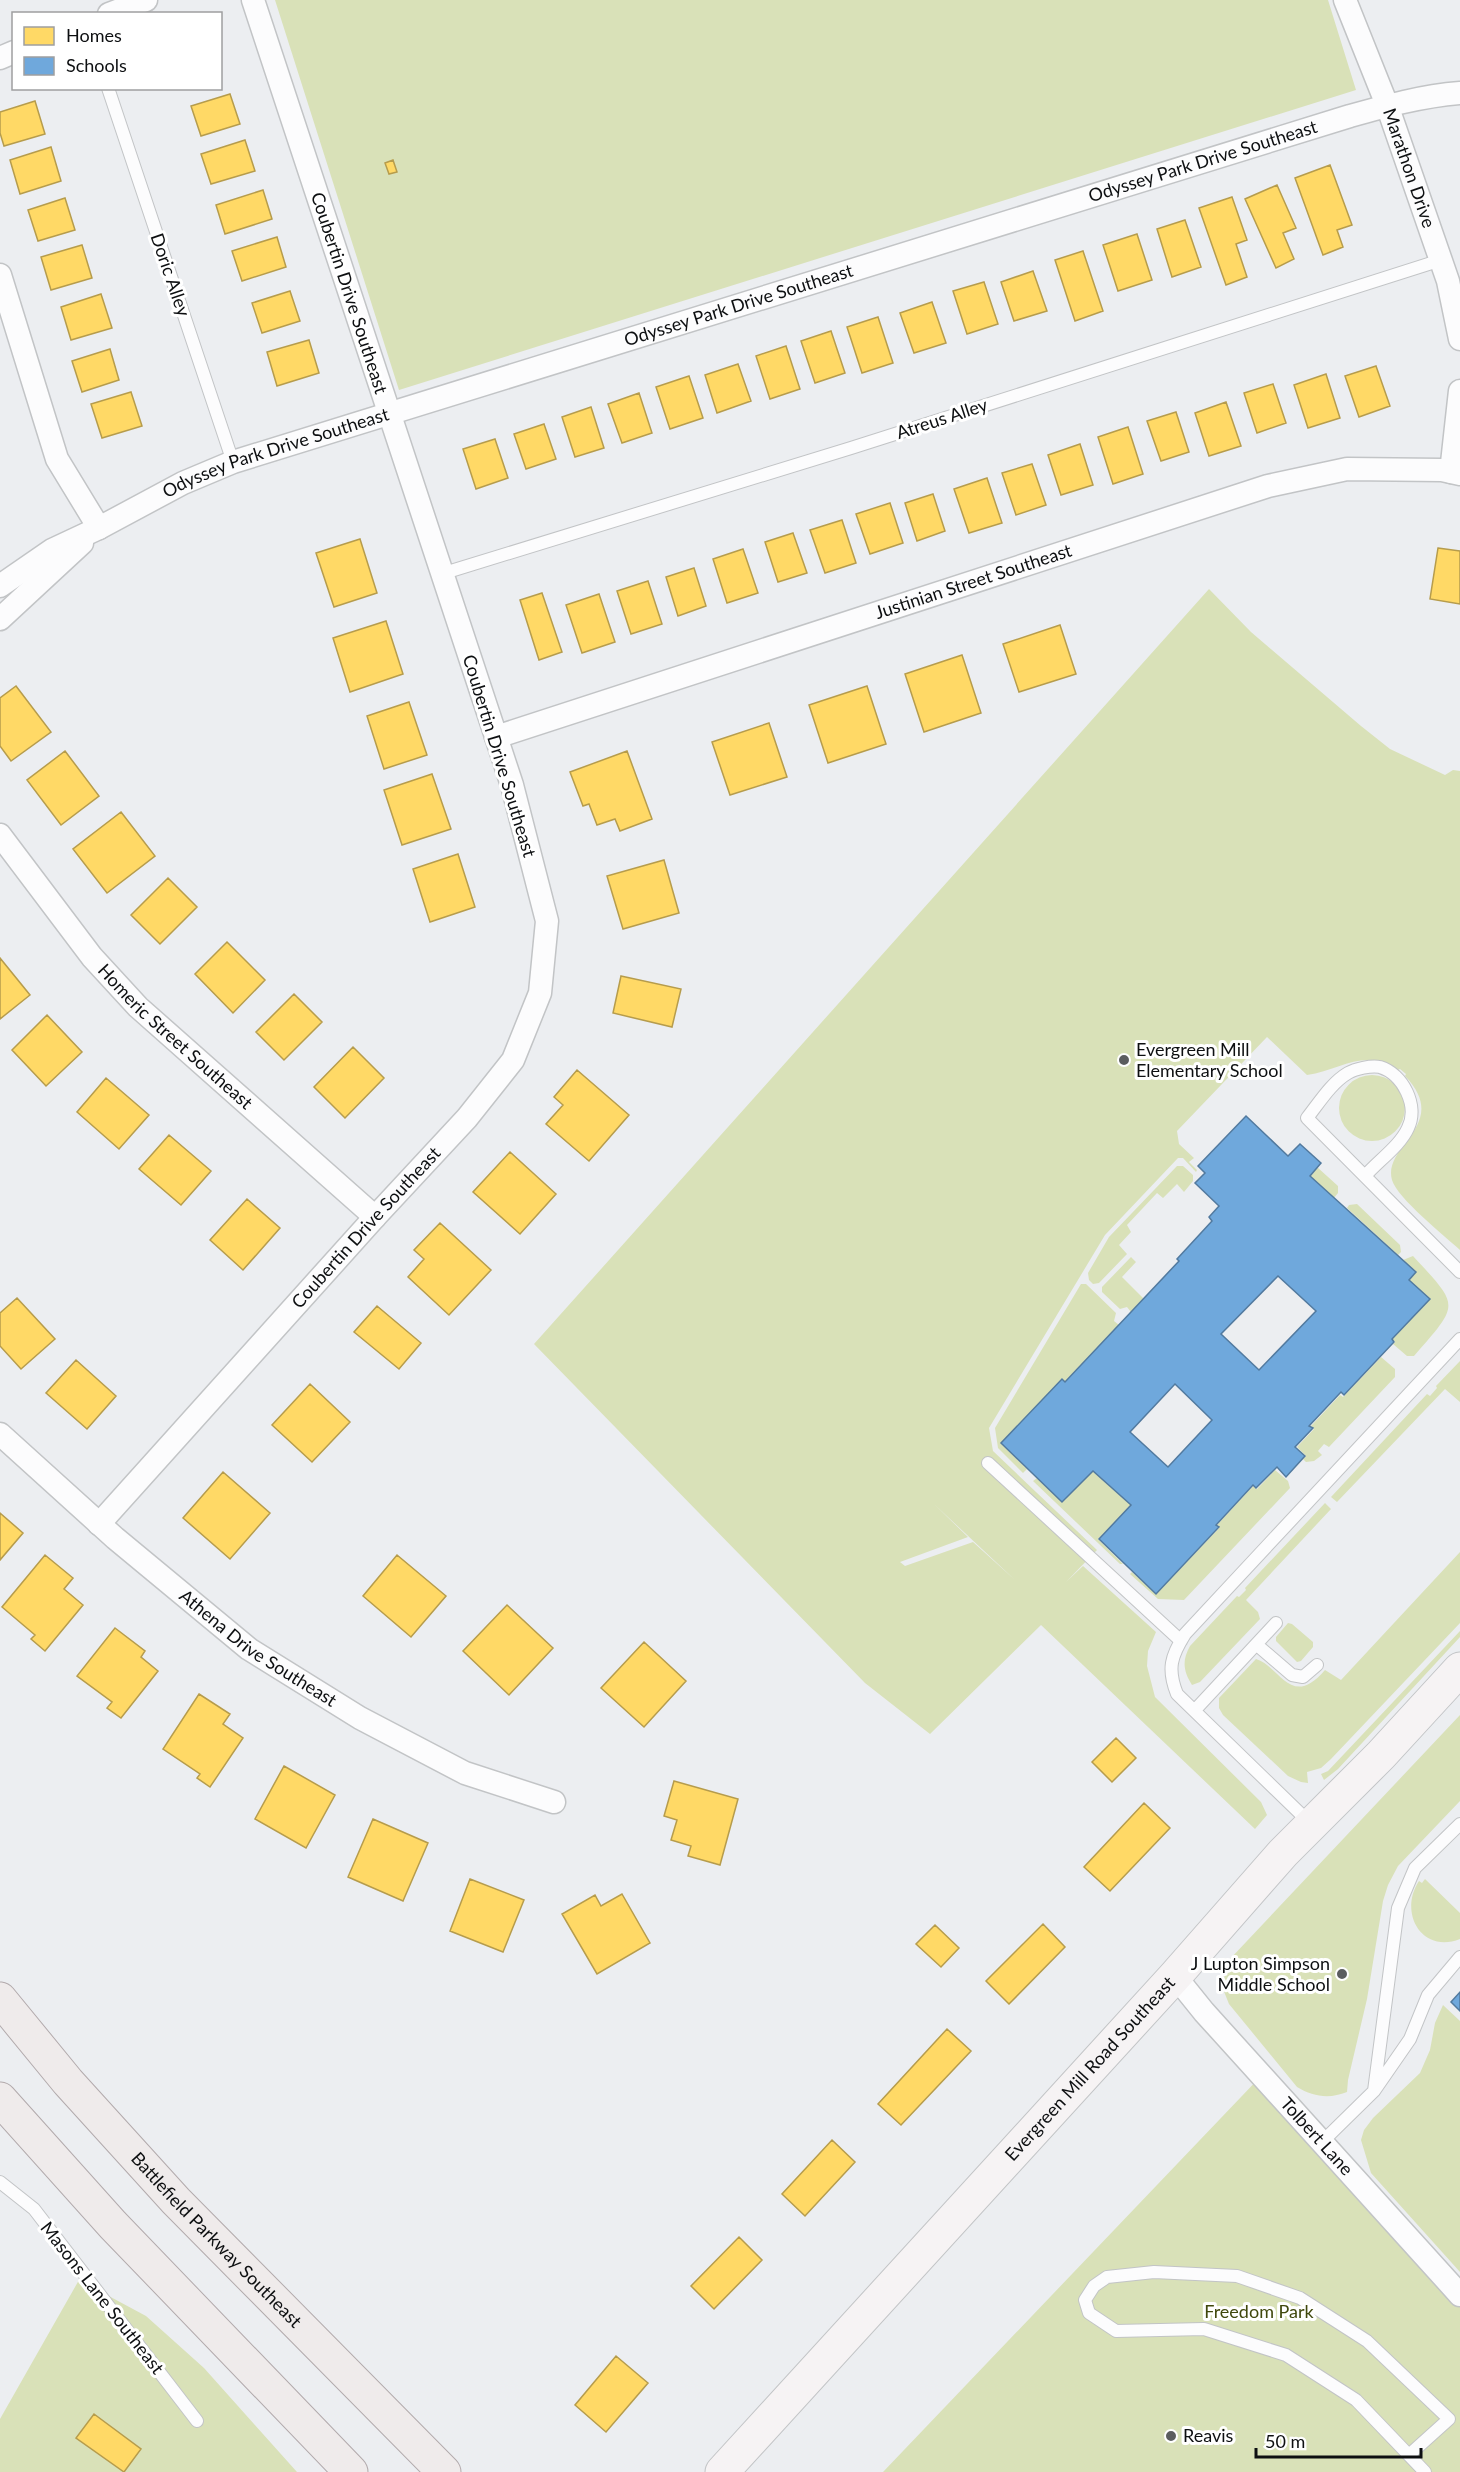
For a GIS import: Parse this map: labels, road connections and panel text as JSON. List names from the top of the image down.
{
  "streets": {
    "main road": ["Evergreen Mill Road Southeast", "Battlefield Parkway Southeast"],
    "street": [
      "Odyssey Park Drive Southeast",
      "Marathon Drive",
      "Coubertin Drive Southeast",
      "Justinian Street Southeast",
      "Homeric Street Southeast",
      "Athena Drive Southeast",
      "Tolbert Lane"
    ],
    "lane": ["Doric Alley", "Atreus Alley", "Masons Lane Southeast"]
  },
  "crossings": [
    ["Odyssey Park Drive Southeast", "Marathon Drive"],
    ["Odyssey Park Drive Southeast", "Doric Alley"],
    ["Odyssey Park Drive Southeast", "Coubertin Drive Southeast"],
    ["Marathon Drive", "Atreus Alley"],
    ["Coubertin Drive Southeast", "Atreus Alley"],
    ["Coubertin Drive Southeast", "Justinian Street Southeast"],
    ["Coubertin Drive Southeast", "Homeric Street Southeast"],
    ["Coubertin Drive Southeast", "Athena Drive Southeast"],
    ["Evergreen Mill Road Southeast", "Tolbert Lane"]
  ],
  "parks": ["Freedom Park"],
  "places": ["Evergreen Mill Elementary School", "J Lupton Simpson Middle School", "Reavis"],
  "legend": ["Homes", "Schools"],
  "scale_bar": "50 m"
}
